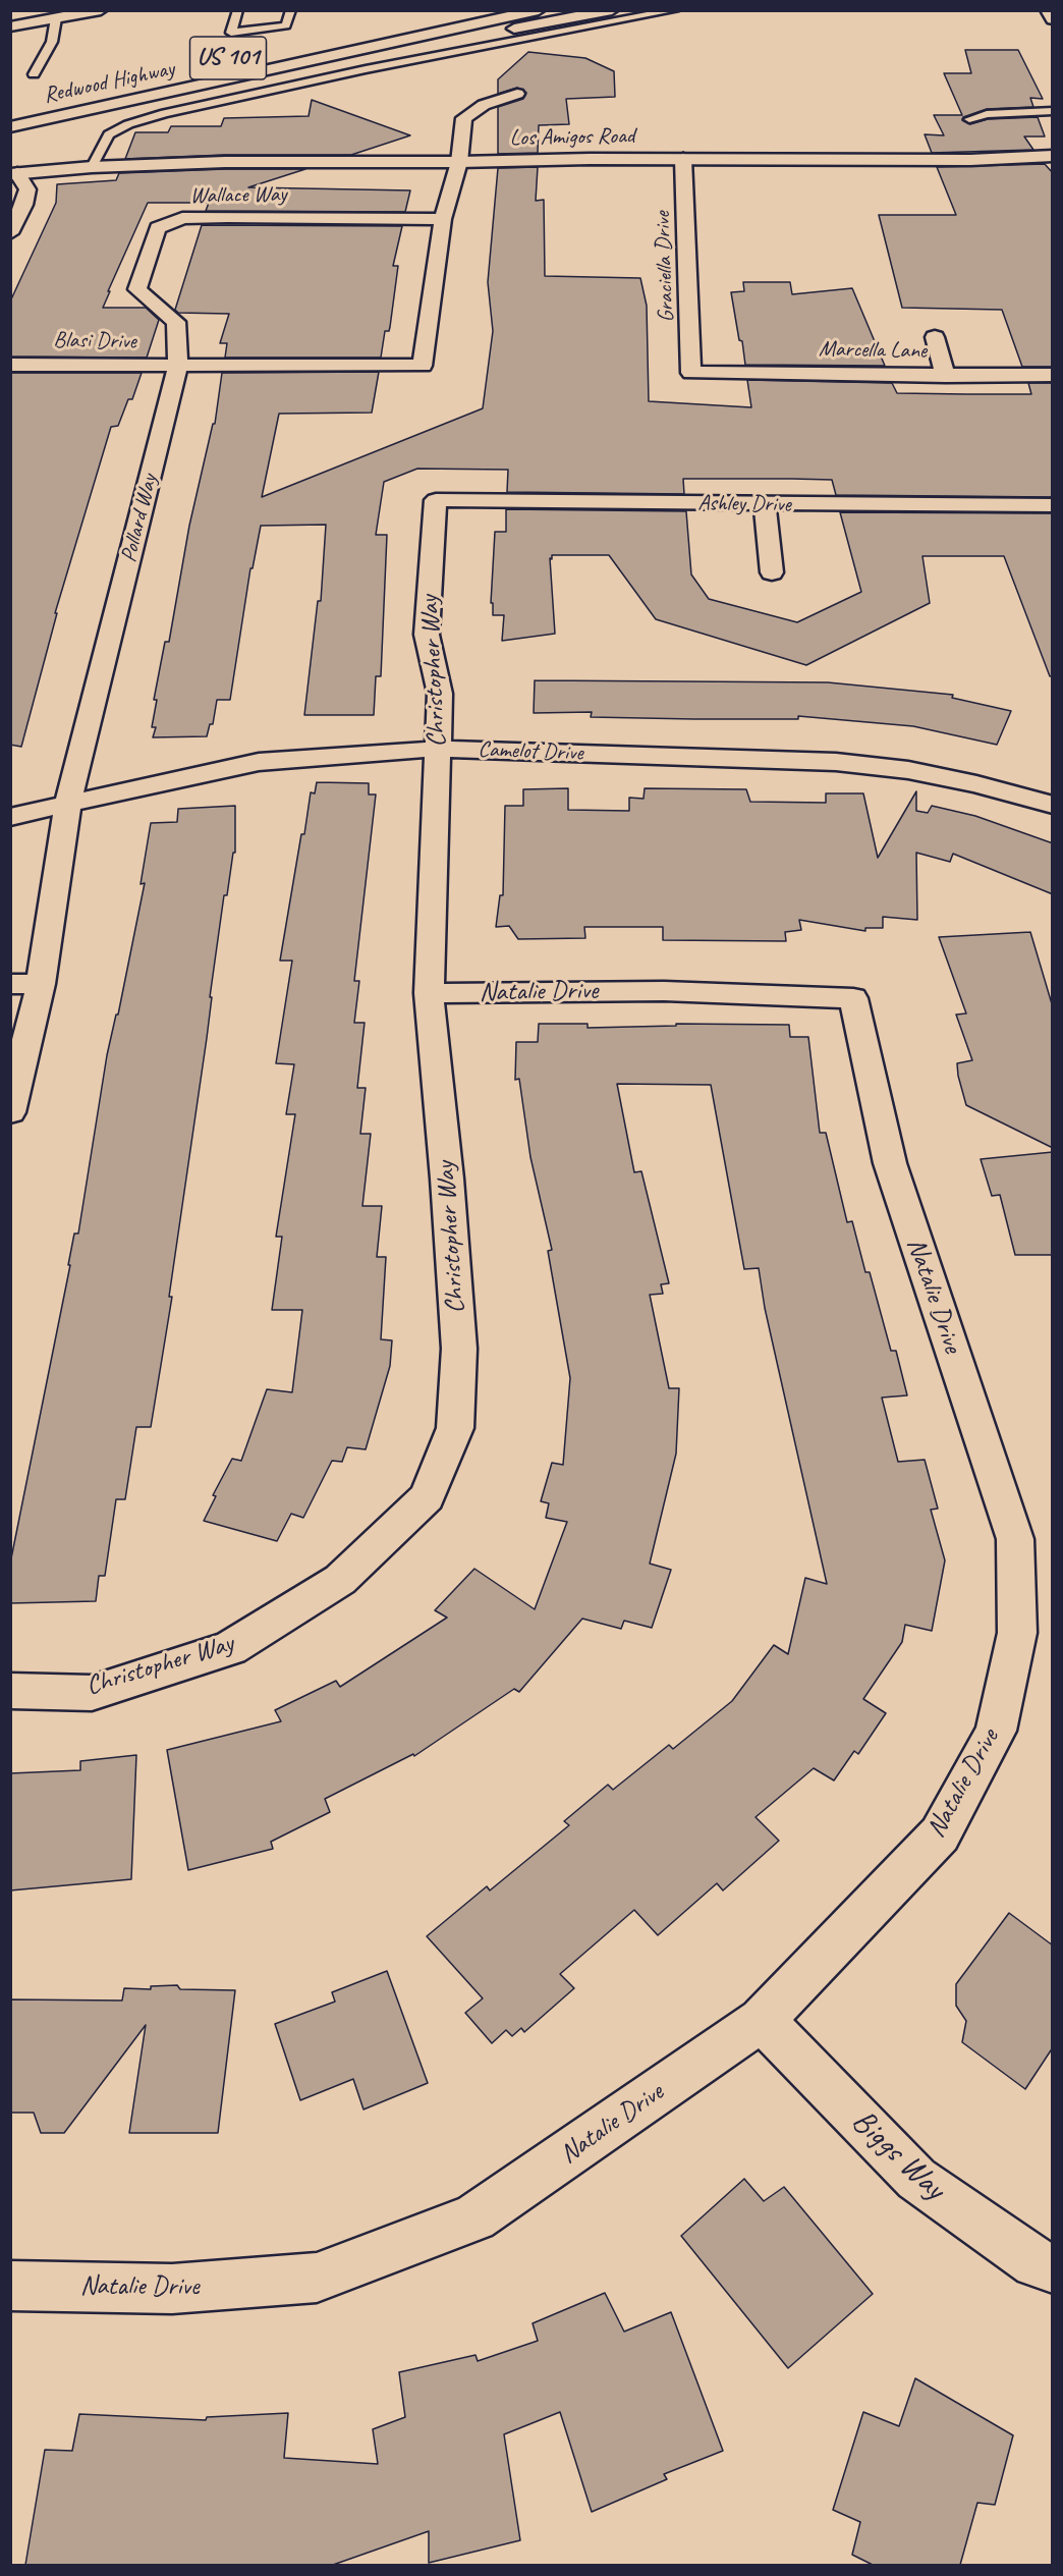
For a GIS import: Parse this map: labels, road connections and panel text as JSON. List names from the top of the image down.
{
  "streets": {
    "main road": [
      "US 101",
      "Redwood Highway",
      "Los Amigos Road",
      "Wallace Way",
      "Graciella Drive",
      "Blasi Drive",
      "Marcella Lane",
      "Ashley Drive",
      "Pollard Way",
      "Christopher Way",
      "Camelot Drive",
      "Natalie Drive",
      "Biggs Way"
    ]
  },
  "crossings": [
    ["Los Amigos Road", "Graciella Drive"],
    ["Wallace Way", "Blasi Drive"],
    ["Wallace Way", "Pollard Way"],
    ["Graciella Drive", "Marcella Lane"],
    ["Blasi Drive", "Pollard Way"],
    ["Ashley Drive", "Christopher Way"],
    ["Pollard Way", "Camelot Drive"],
    ["Christopher Way", "Camelot Drive"],
    ["Christopher Way", "Natalie Drive"],
    ["Natalie Drive", "Biggs Way"]
  ]
}
